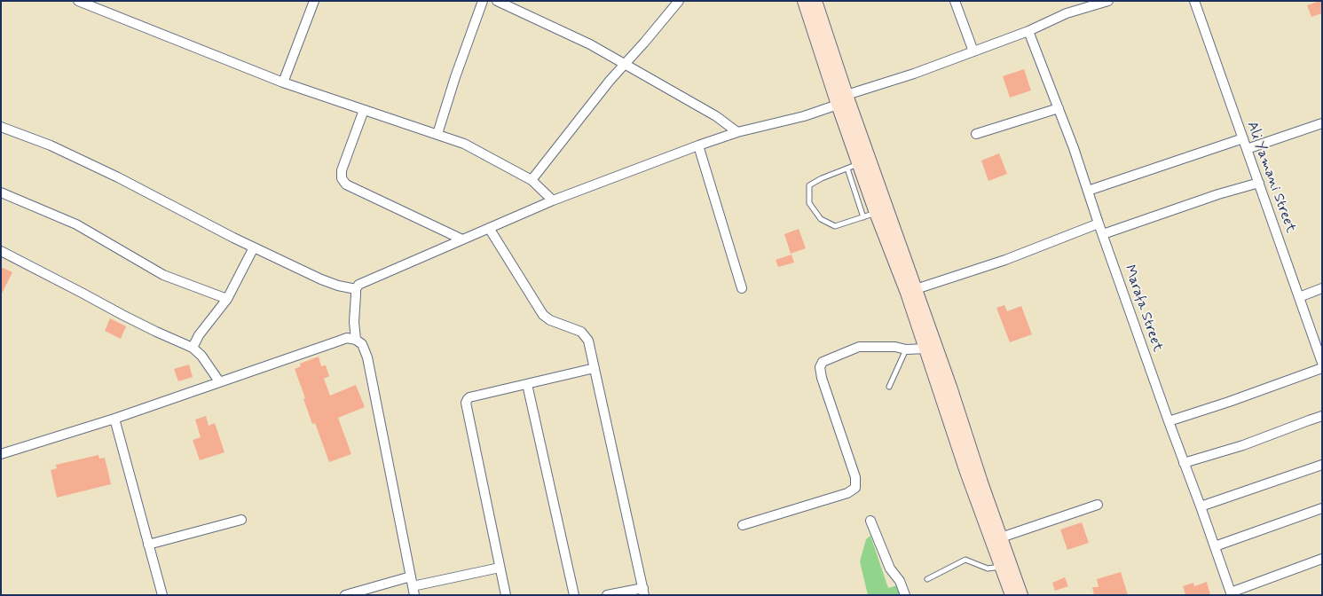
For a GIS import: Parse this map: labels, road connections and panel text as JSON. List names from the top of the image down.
{
  "streets": {
    "street": ["Ali Yamani Street", "Marafa Street"]
  }
}
